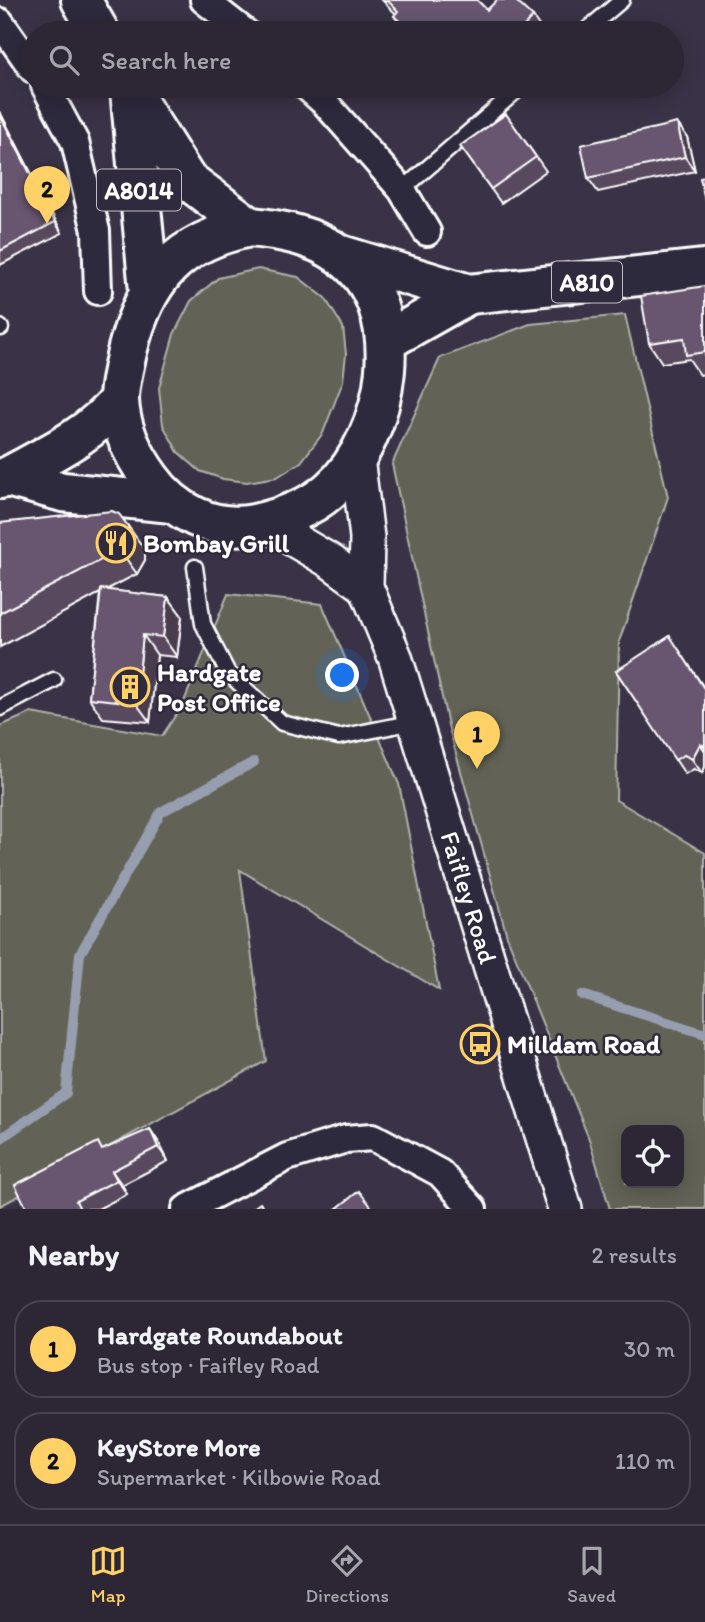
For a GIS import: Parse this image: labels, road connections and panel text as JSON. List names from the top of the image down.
{
  "streets": {
    "main road": ["A8014", "A810"],
    "street": ["Faifley Road"]
  },
  "crossings": [
    ["A8014", "A810"],
    ["A810", "Faifley Road"]
  ],
  "places": {
    "restaurant": ["Bombay Grill"],
    "building": ["Hardgate Post Office"],
    "bus stop": ["Milldam Road"]
  },
  "page": {
    "search": "Search here",
    "pins": ["2", "1"],
    "heading": ["Nearby", "2 results"],
    "list": [
      {
        "mark": "1",
        "name": "Hardgate Roundabout",
        "note": "Bus stop · Faifley Road",
        "value": "30 m"
      },
      {
        "mark": "2",
        "name": "KeyStore More",
        "note": "Supermarket · Kilbowie Road",
        "value": "110 m"
      }
    ],
    "nav": ["Map", "Directions", "Saved"]
  }
}
